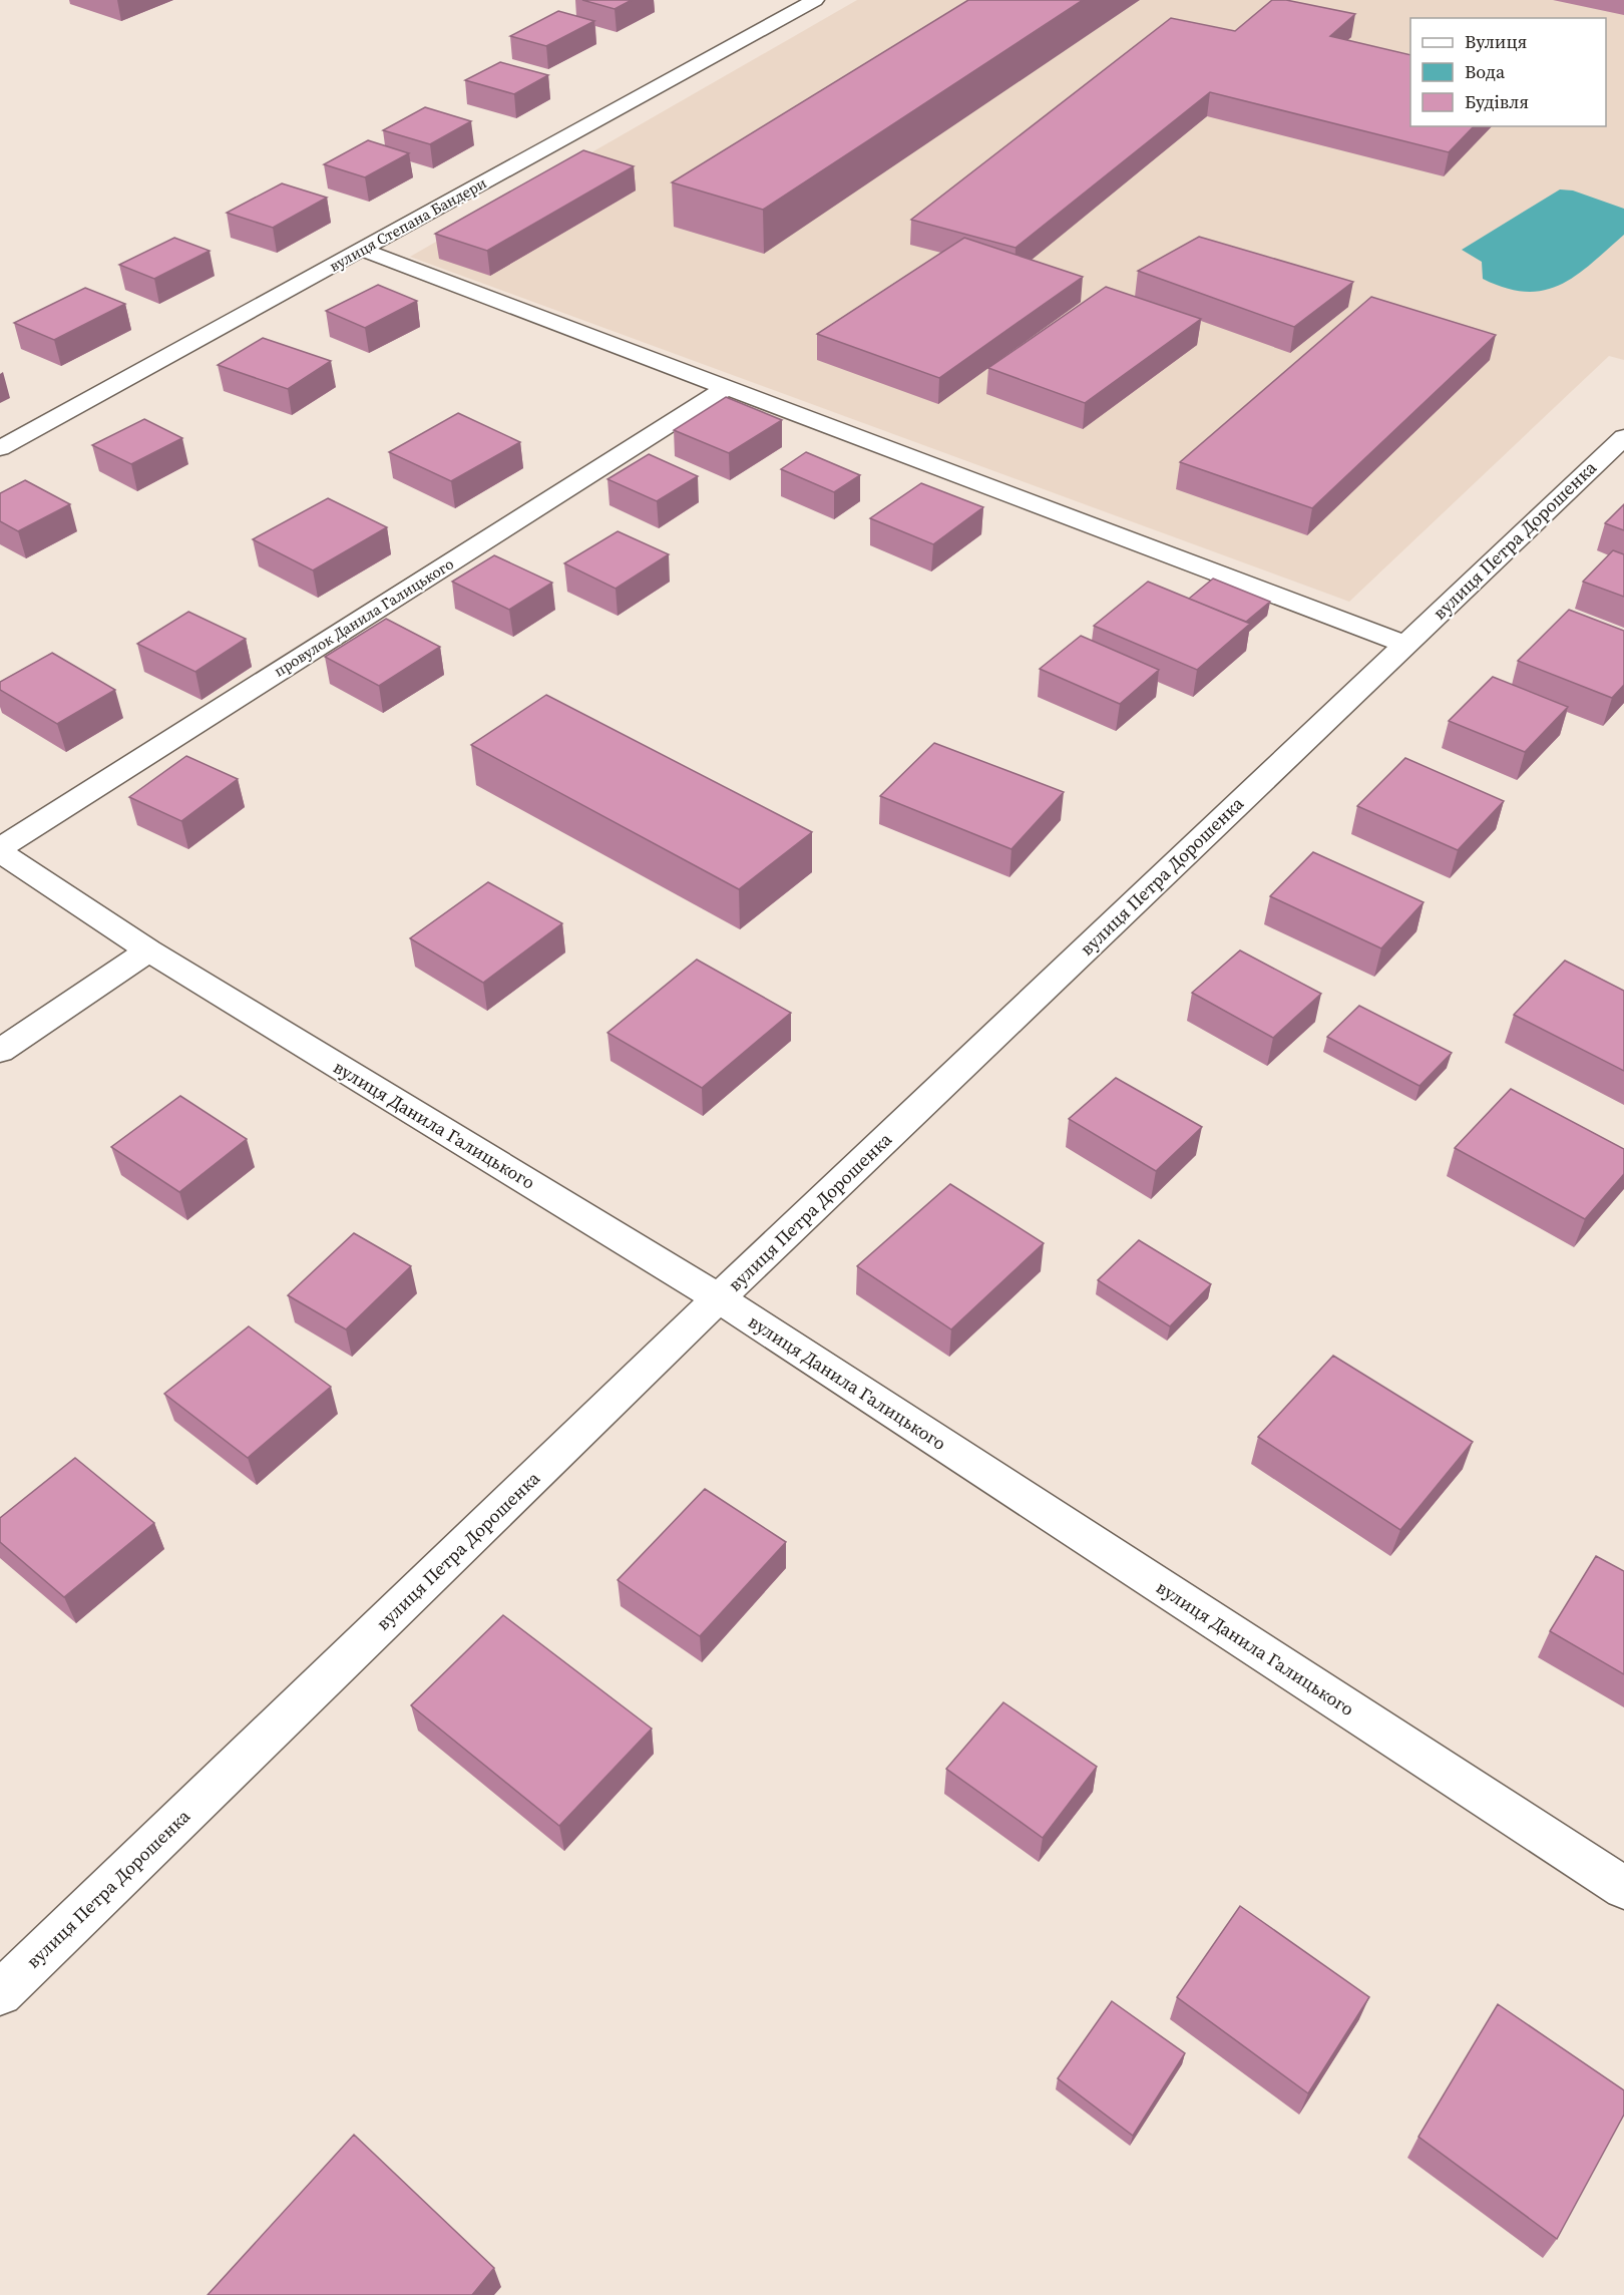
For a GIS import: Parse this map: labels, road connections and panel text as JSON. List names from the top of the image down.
{
  "streets": {
    "street": [
      "вулиця Степана Бандери",
      "вулиця Петра Дорошенка",
      "провулок Данила Галицького",
      "вулиця Данила Галицького"
    ]
  },
  "crossings": [
    ["вулиця Петра Дорошенка", "вулиця Данила Галицького"],
    ["провулок Данила Галицького", "вулиця Данила Галицького"]
  ],
  "legend": ["Вулиця", "Вода", "Будівля"]
}
